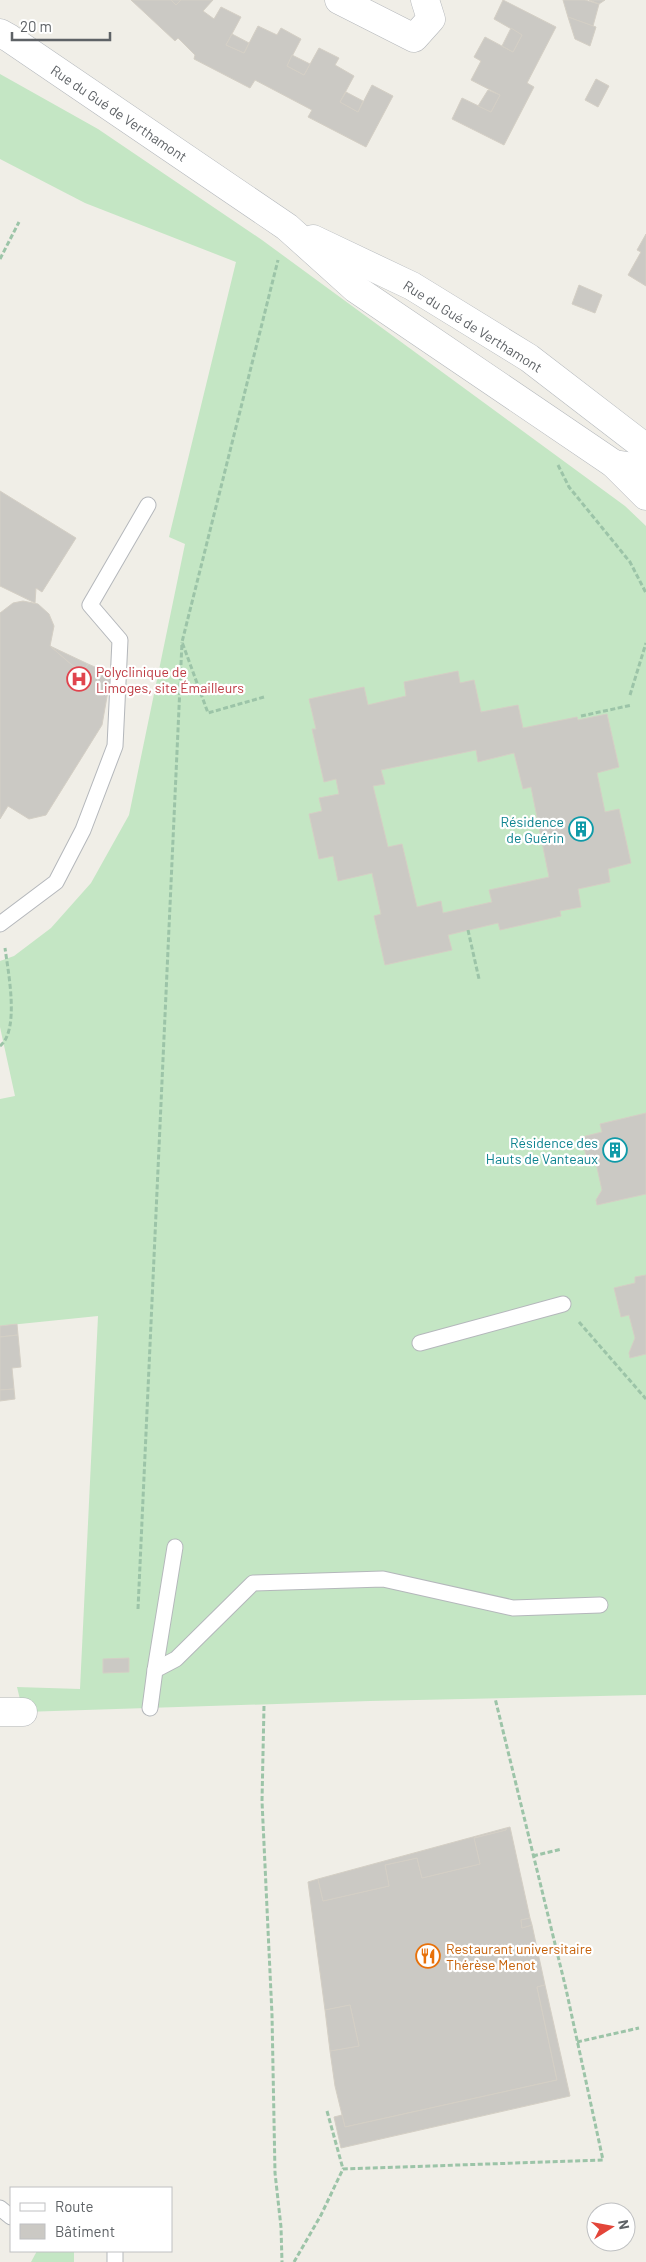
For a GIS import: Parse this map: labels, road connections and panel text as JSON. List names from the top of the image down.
{
  "streets": {
    "main road": ["Rue du Gué de Verthamont"]
  },
  "places": {
    "hospital": ["Polyclinique de Limoges, site Émailleurs"],
    "building": ["Résidence de Guérin", "Résidence des Hauts de Vanteaux"],
    "restaurant": ["Restaurant universitaire Thérèse Menot"]
  },
  "legend": ["Route", "Bâtiment"],
  "scale_bar": "20 m",
  "north": "right"
}
